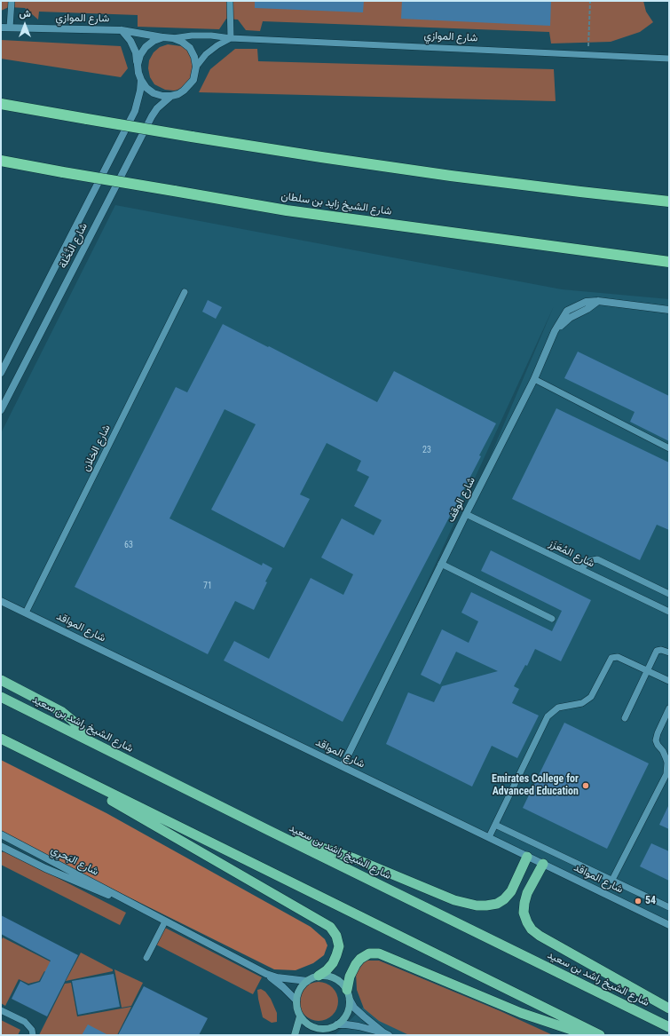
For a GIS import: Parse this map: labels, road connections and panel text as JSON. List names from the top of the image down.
{
  "streets": {
    "highway": ["شارع الشيخ زايد بن سلطان", "شارع الشيخ راشد بن سعيد"],
    "street": [
      "شارع الموازي",
      "شارع النَّخْلة",
      "شارع الوقف",
      "شارع المواقد",
      "شارع البَحرِي"
    ],
    "lane": ["شارع الخلان", "شارع المُعَزَز"]
  },
  "crossings": [
    ["شارع الموازي", "شارع النَّخْلة"],
    ["شارع الخلان", "شارع المواقد"],
    ["شارع الوقف", "شارع المُعَزَز"],
    ["شارع الوقف", "شارع المواقد"]
  ],
  "places": ["Emirates College for Advanced Education", "54"],
  "house_numbers": ["23", "63", "71"],
  "north": "top"
}
